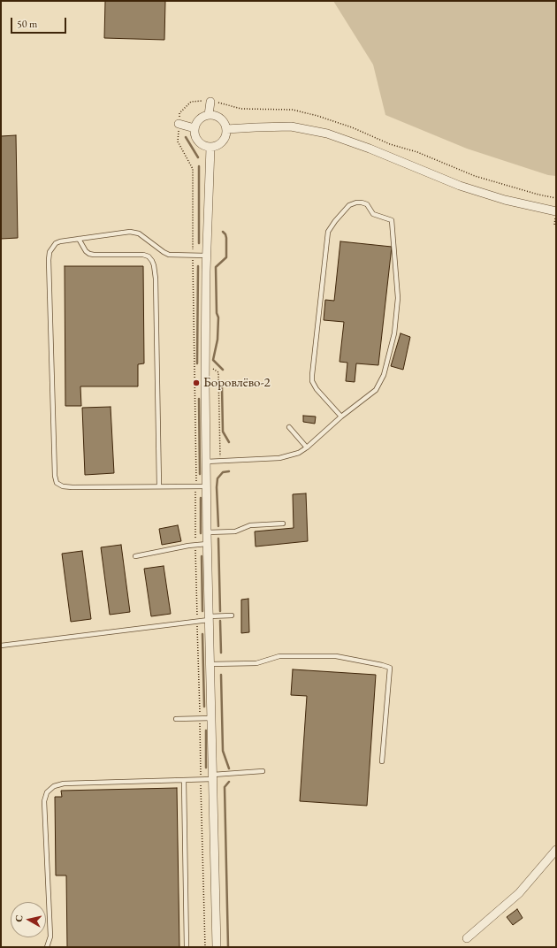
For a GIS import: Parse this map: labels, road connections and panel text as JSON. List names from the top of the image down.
{
  "places": ["Боровлёво-2"],
  "scale_bar": "50 m",
  "north": "left"
}
